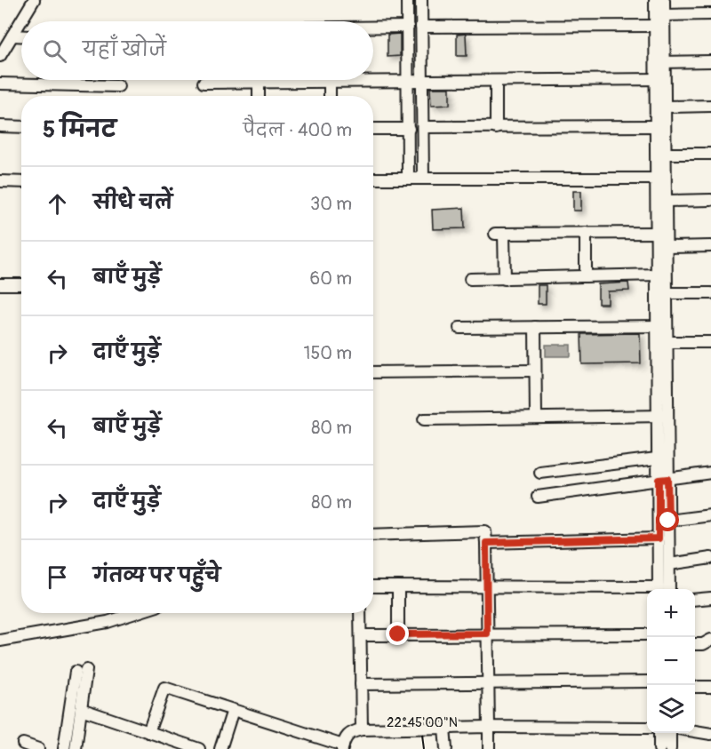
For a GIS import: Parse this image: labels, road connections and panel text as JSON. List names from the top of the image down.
{
  "page": {
    "search": "यहाँ खोजें",
    "heading": ["5 मिनट", "पैदल · 400 m"],
    "list": [
      ["सीधे चलें", "30 m"],
      ["बाएँ मुड़ें", "60 m"],
      ["दाएँ मुड़ें", "150 m"],
      ["बाएँ मुड़ें", "80 m"],
      ["दाएँ मुड़ें", "80 m"],
      "गंतव्य पर पहुँचे"
    ],
    "map_buttons": ["+", "−"]
  },
  "coordinates": ["22°45'00\"N"]
}
